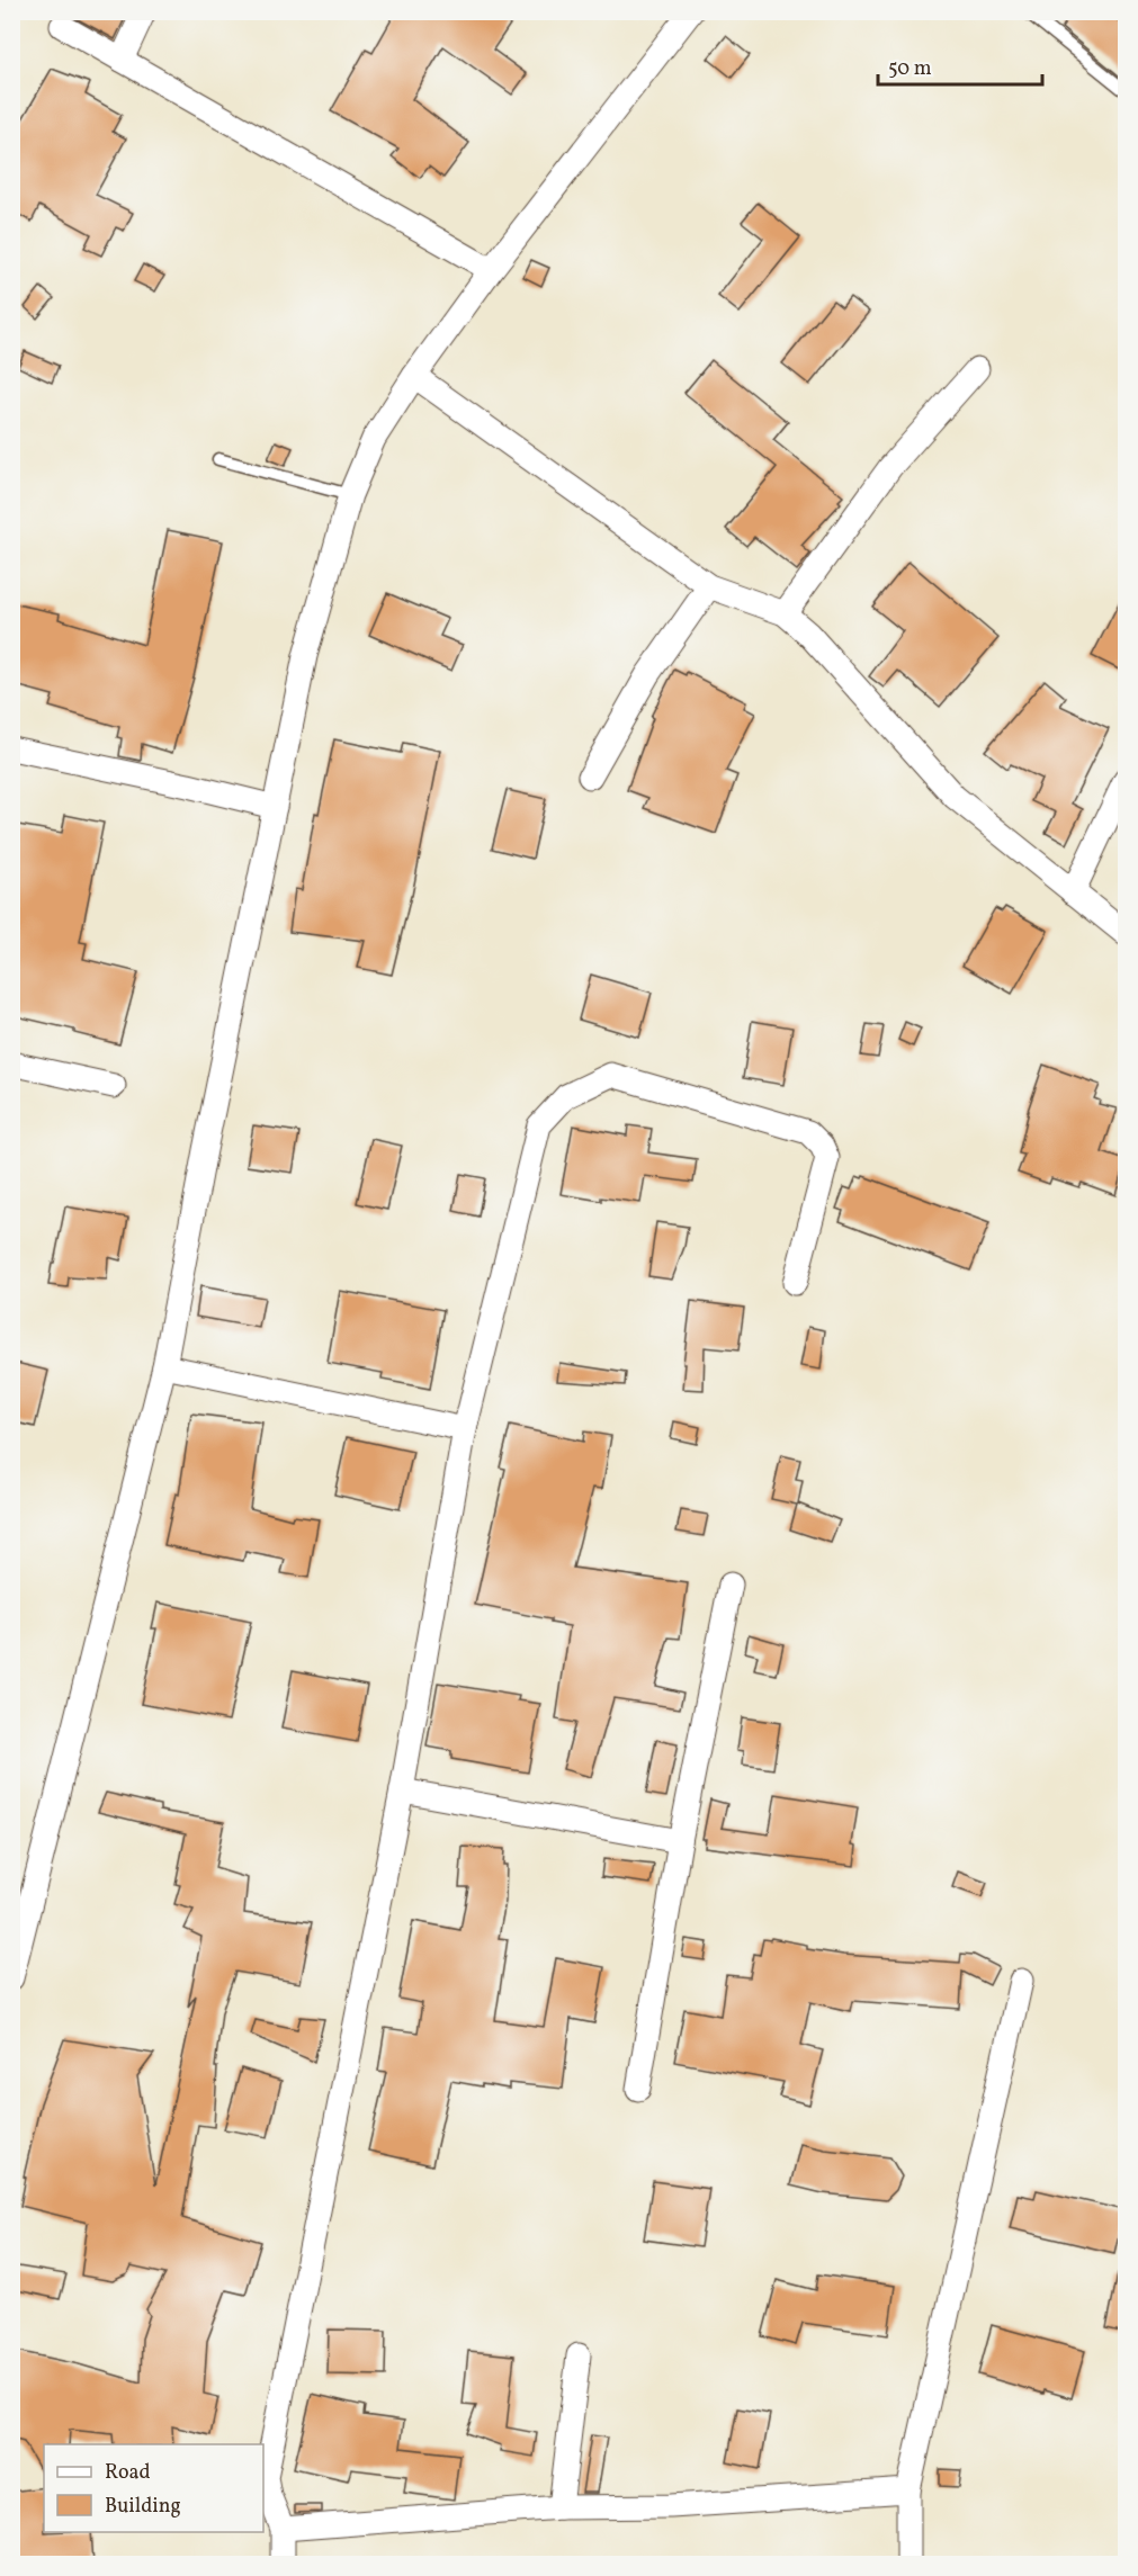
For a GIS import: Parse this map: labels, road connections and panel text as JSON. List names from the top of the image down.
{
  "legend": ["Road", "Building"],
  "scale_bar": "50 m"
}
